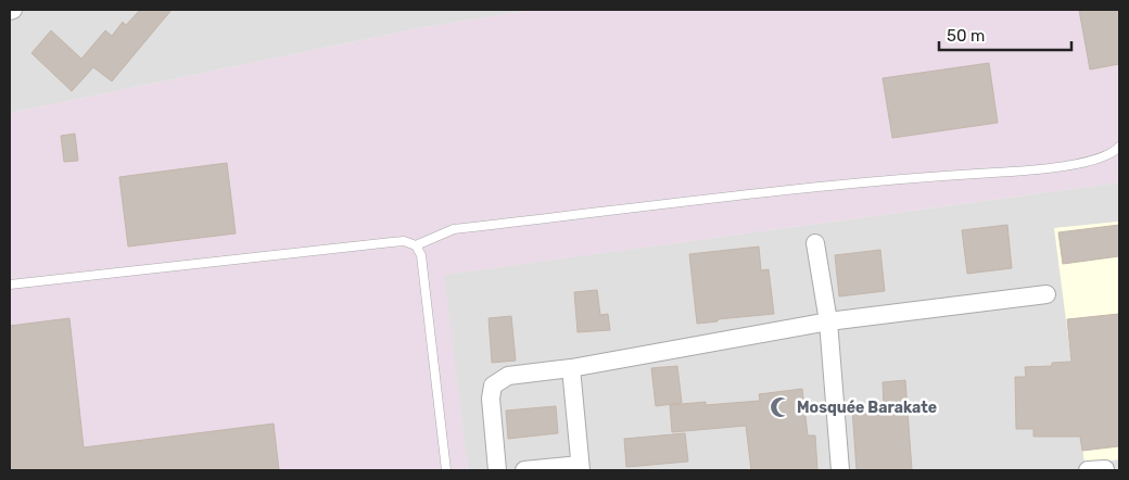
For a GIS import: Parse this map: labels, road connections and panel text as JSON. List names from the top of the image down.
{
  "places": {
    "mosque": ["Mosquée Barakate"]
  },
  "scale_bar": "50 m"
}
